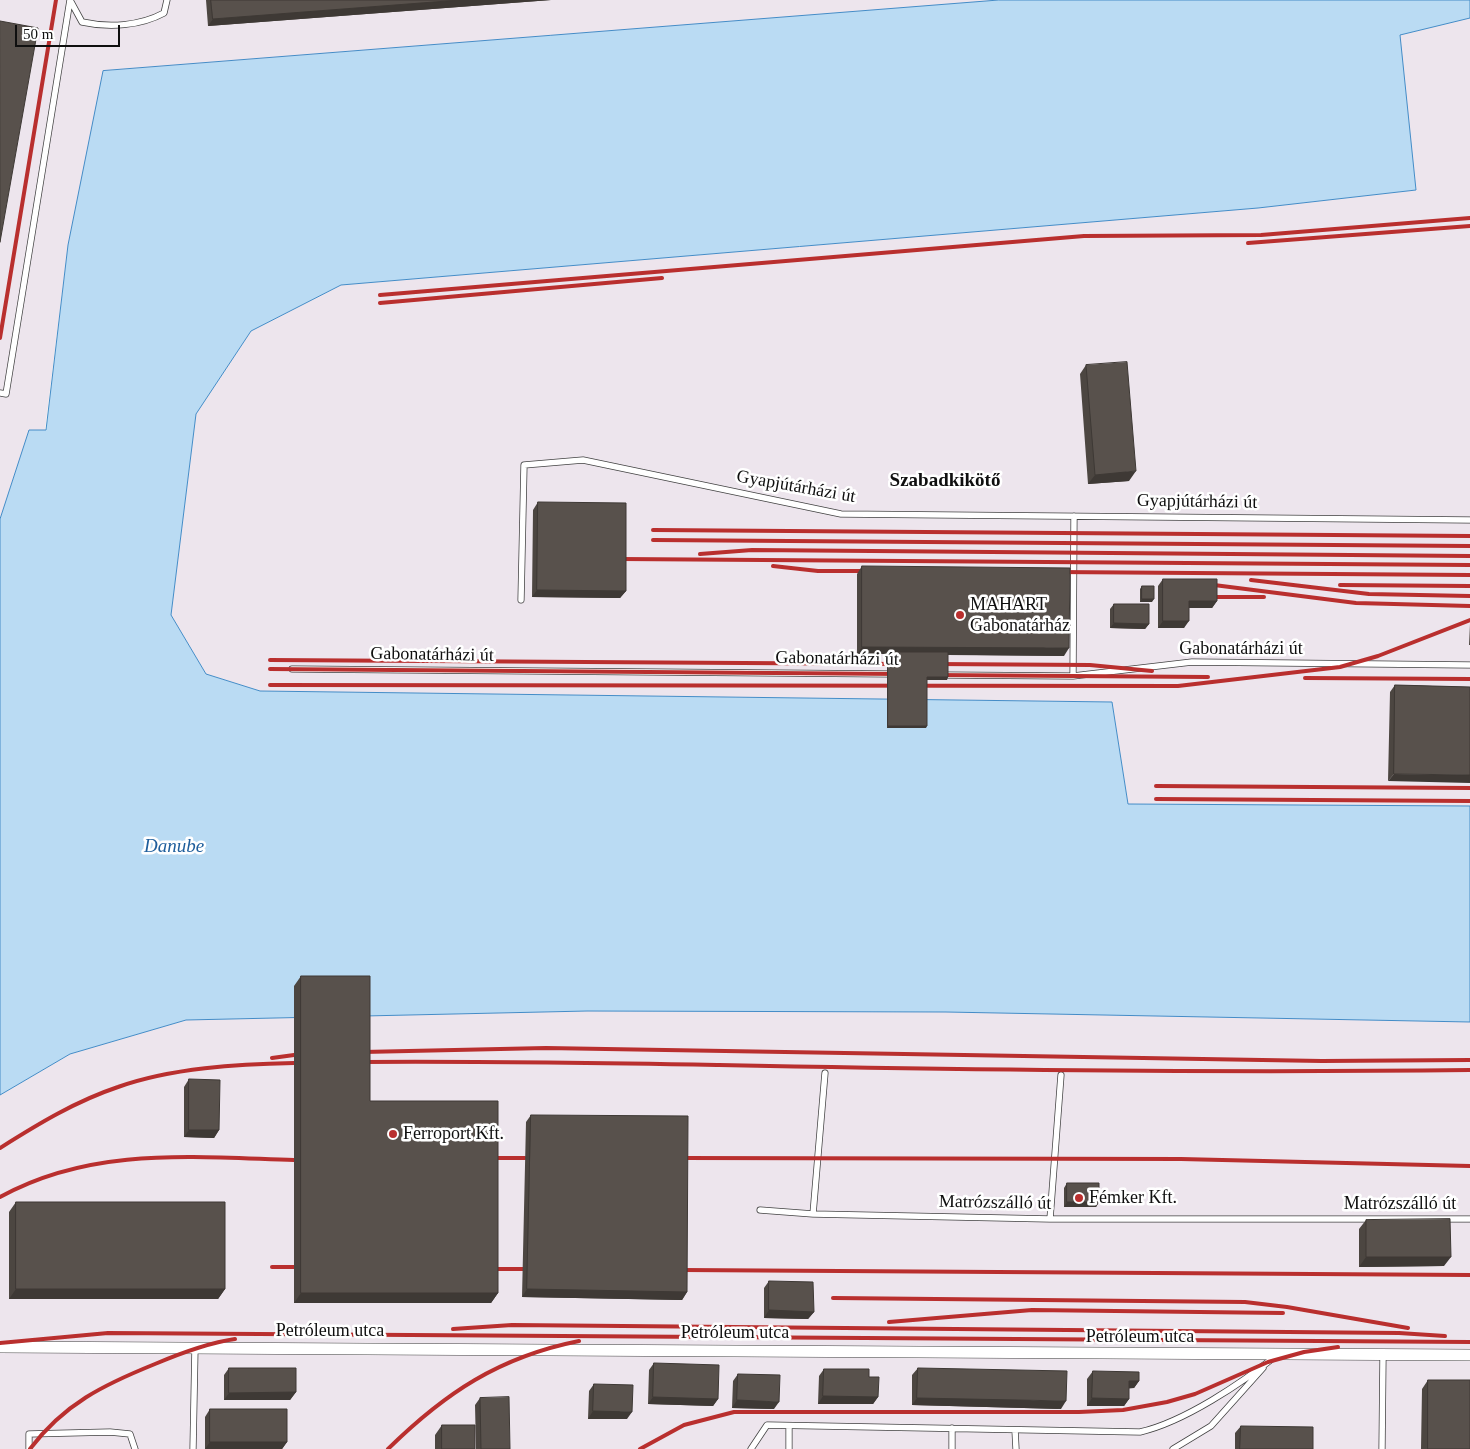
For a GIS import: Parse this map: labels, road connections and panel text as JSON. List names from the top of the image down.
{
  "streets": {
    "street": ["Petróleum utca"],
    "lane": ["Gyapjútárházi út", "Gabonatárházi út", "Matrózszálló út"]
  },
  "districts": ["Szabadkikötő"],
  "water": ["Danube"],
  "places": ["MAHART Gabonatárház", "Ferroport Kft.", "Fémker Kft."],
  "scale_bar": "50 m"
}
